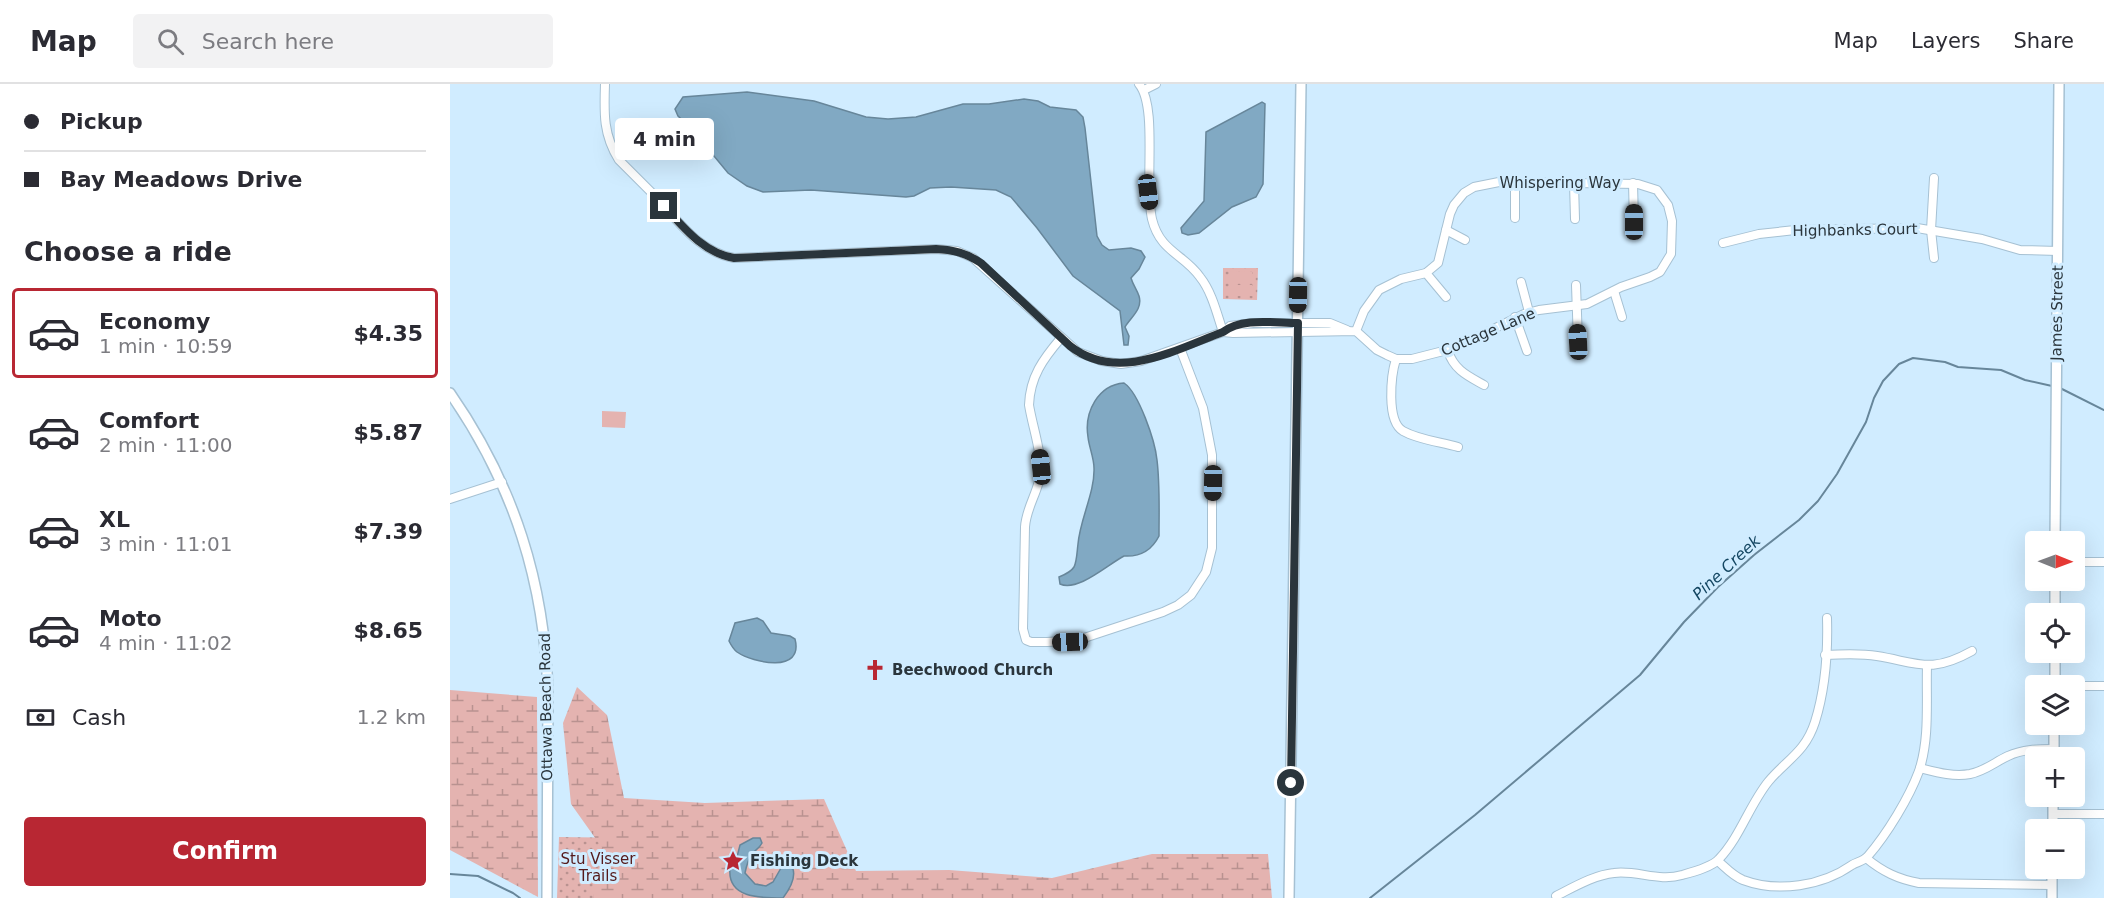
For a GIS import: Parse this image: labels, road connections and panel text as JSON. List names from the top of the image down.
{
  "streets": {
    "street": [
      "Whispering Way",
      "Highbanks Court",
      "James Street",
      "Cottage Lane",
      "Ottawa Beach Road"
    ]
  },
  "crossings": [
    ["Whispering Way", "Cottage Lane"],
    ["Highbanks Court", "James Street"]
  ],
  "water": ["Pine Creek"],
  "parks": ["Stu Visser Trails"],
  "places": {
    "church": ["Beechwood Church"],
    "place": ["Fishing Deck"]
  },
  "north": "right",
  "page": {
    "header": "Map",
    "search": "Search here",
    "nav": ["Map", "Layers", "Share"],
    "banner": ["Pickup", "Bay Meadows Drive"],
    "bubble": "4 min",
    "heading": "Choose a ride",
    "list": [
      {
        "name": "Economy",
        "note": "1 min · 10:59",
        "value": "$4.35"
      },
      {
        "name": "Comfort",
        "note": "2 min · 11:00",
        "value": "$5.87"
      },
      {
        "name": "XL",
        "note": "3 min · 11:01",
        "value": "$7.39"
      },
      {
        "name": "Moto",
        "note": "4 min · 11:02",
        "value": "$8.65"
      }
    ],
    "map_buttons": ["+", "−"],
    "pay": ["Cash", "1.2 km"],
    "buttons": "Confirm"
  }
}
